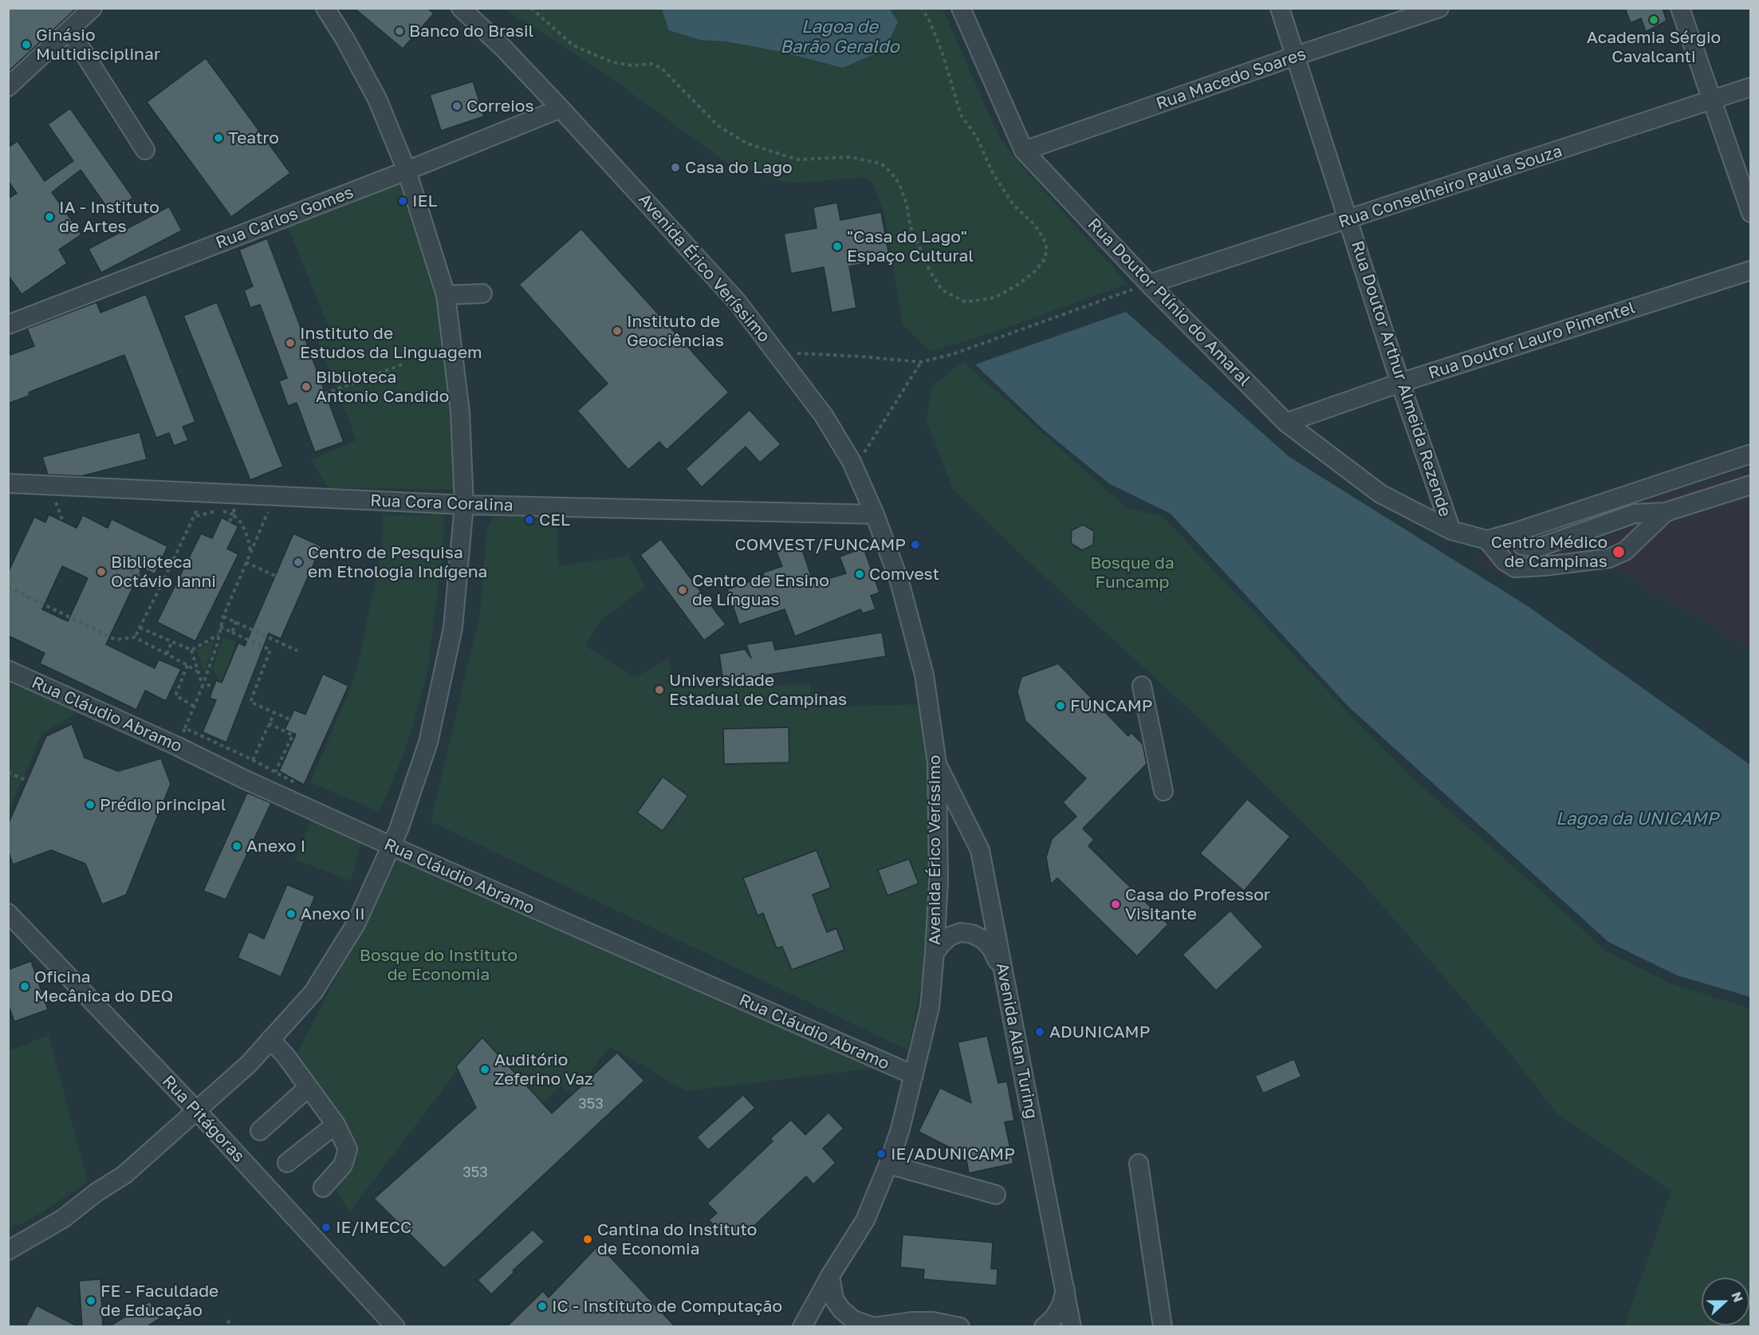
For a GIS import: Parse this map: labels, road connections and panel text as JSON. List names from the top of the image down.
{
  "streets": {
    "street": [
      "Rua Macedo Soares",
      "Rua Conselheiro Paula Souza",
      "Rua Carlos Gomes",
      "Avenida Érico Veríssimo",
      "Rua Doutor Plínio do Amaral",
      "Rua Doutor Lauro Pimentel",
      "Rua Doutor Arthur Almeida Rezende",
      "Rua Cora Coralina",
      "Rua Cláudio Abramo",
      "Avenida Alan Turing",
      "Rua Pitágoras"
    ]
  },
  "crossings": [
    ["Rua Macedo Soares", "Rua Doutor Plínio do Amaral"],
    ["Rua Macedo Soares", "Rua Doutor Arthur Almeida Rezende"],
    ["Rua Conselheiro Paula Souza", "Rua Doutor Plínio do Amaral"],
    ["Rua Conselheiro Paula Souza", "Rua Doutor Arthur Almeida Rezende"],
    ["Rua Carlos Gomes", "Avenida Érico Veríssimo"],
    ["Avenida Érico Veríssimo", "Rua Cora Coralina"],
    ["Avenida Érico Veríssimo", "Rua Cláudio Abramo"],
    ["Avenida Érico Veríssimo", "Avenida Alan Turing"],
    ["Rua Doutor Plínio do Amaral", "Rua Doutor Lauro Pimentel"],
    ["Rua Doutor Plínio do Amaral", "Rua Doutor Arthur Almeida Rezende"],
    ["Rua Doutor Lauro Pimentel", "Rua Doutor Arthur Almeida Rezende"]
  ],
  "water": ["Lagoa de Barão Geraldo", "Lagoa da UNICAMP"],
  "parks": ["Bosque da Funcamp", "Bosque do Instituto de Economia"],
  "places": [
    "Academia Sérgio Cavalcanti",
    "Banco do Brasil",
    "Ginásio Multidisciplinar",
    "Correios",
    "Teatro",
    "Casa do Lago",
    "IEL",
    "IA - Instituto de Artes",
    "\"Casa do Lago\" Espaço Cultural",
    "Instituto de Geociências",
    "Instituto de Estudos da Linguagem",
    "Biblioteca Antonio Candido",
    "CEL",
    "COMVEST/FUNCAMP",
    "Centro Médico de Campinas",
    "Centro de Pesquisa em Etnologia Indígena",
    "Biblioteca Octávio Ianni",
    "Comvest",
    "Centro de Ensino de Línguas",
    "Universidade Estadual de Campinas",
    "FUNCAMP",
    "Prédio principal",
    "Anexo I",
    "Casa do Professor Visitante",
    "Anexo II",
    "Oficina Mecânica do DEQ",
    "ADUNICAMP",
    "Auditório Zeferino Vaz",
    "IE/ADUNICAMP",
    "IE/IMECC",
    "Cantina do Instituto de Economia",
    "FE - Faculdade de Educação",
    "IC - Instituto de Computação"
  ],
  "house_numbers": ["353", "353"],
  "north": "right"
}
